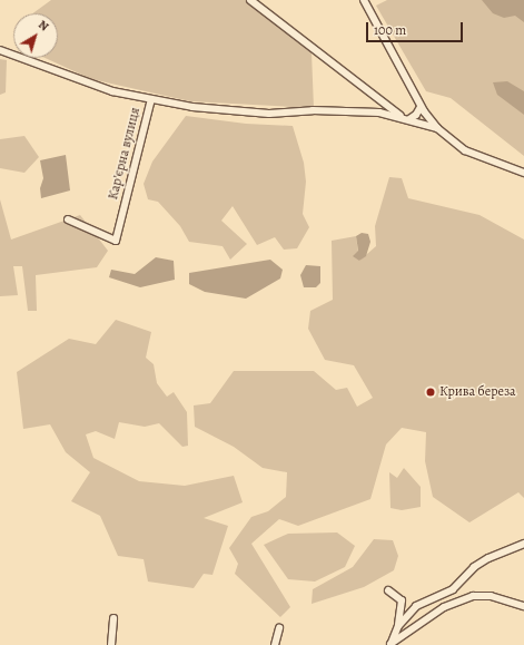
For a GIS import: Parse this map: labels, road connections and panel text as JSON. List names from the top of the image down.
{
  "streets": {
    "street": ["Карʼєрна вулиця"]
  },
  "places": ["Крива береза"],
  "scale_bar": "100 m",
  "north": "top right"
}
